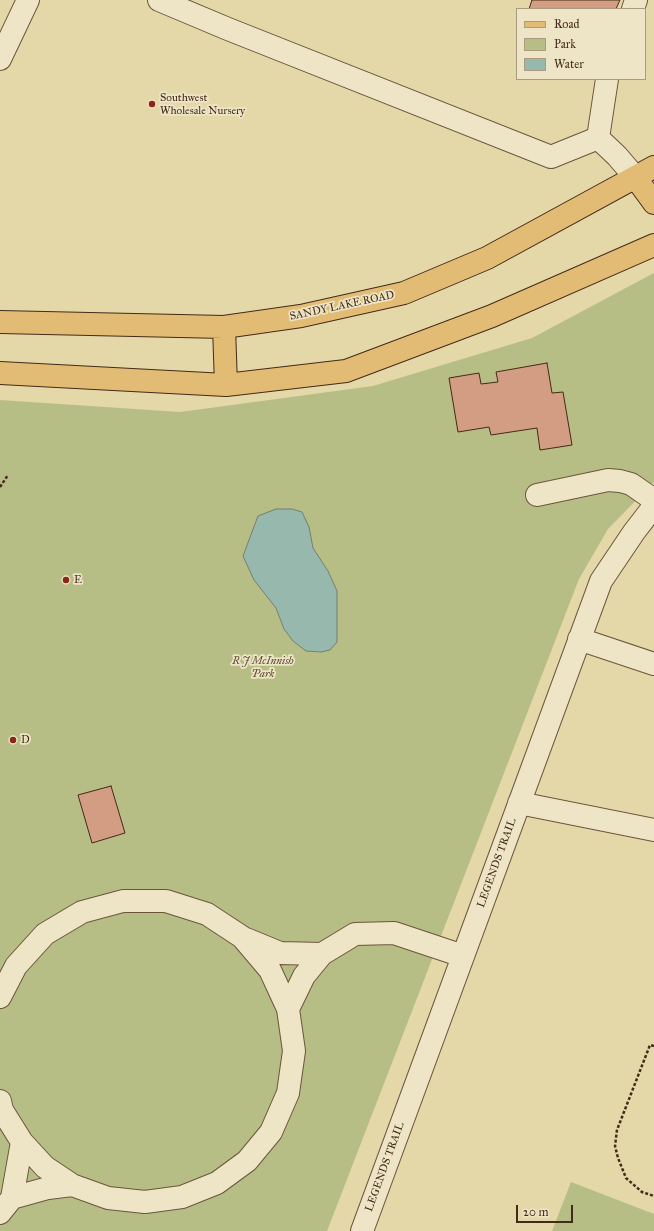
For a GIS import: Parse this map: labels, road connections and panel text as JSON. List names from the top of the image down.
{
  "streets": {
    "main road": ["SANDY LAKE ROAD"],
    "lane": ["LEGENDS TRAIL"]
  },
  "parks": ["R J McInnish Park"],
  "places": ["Southwest Wholesale Nursery", "E", "D"],
  "legend": ["Road", "Park", "Water"],
  "scale_bar": "20 m"
}
